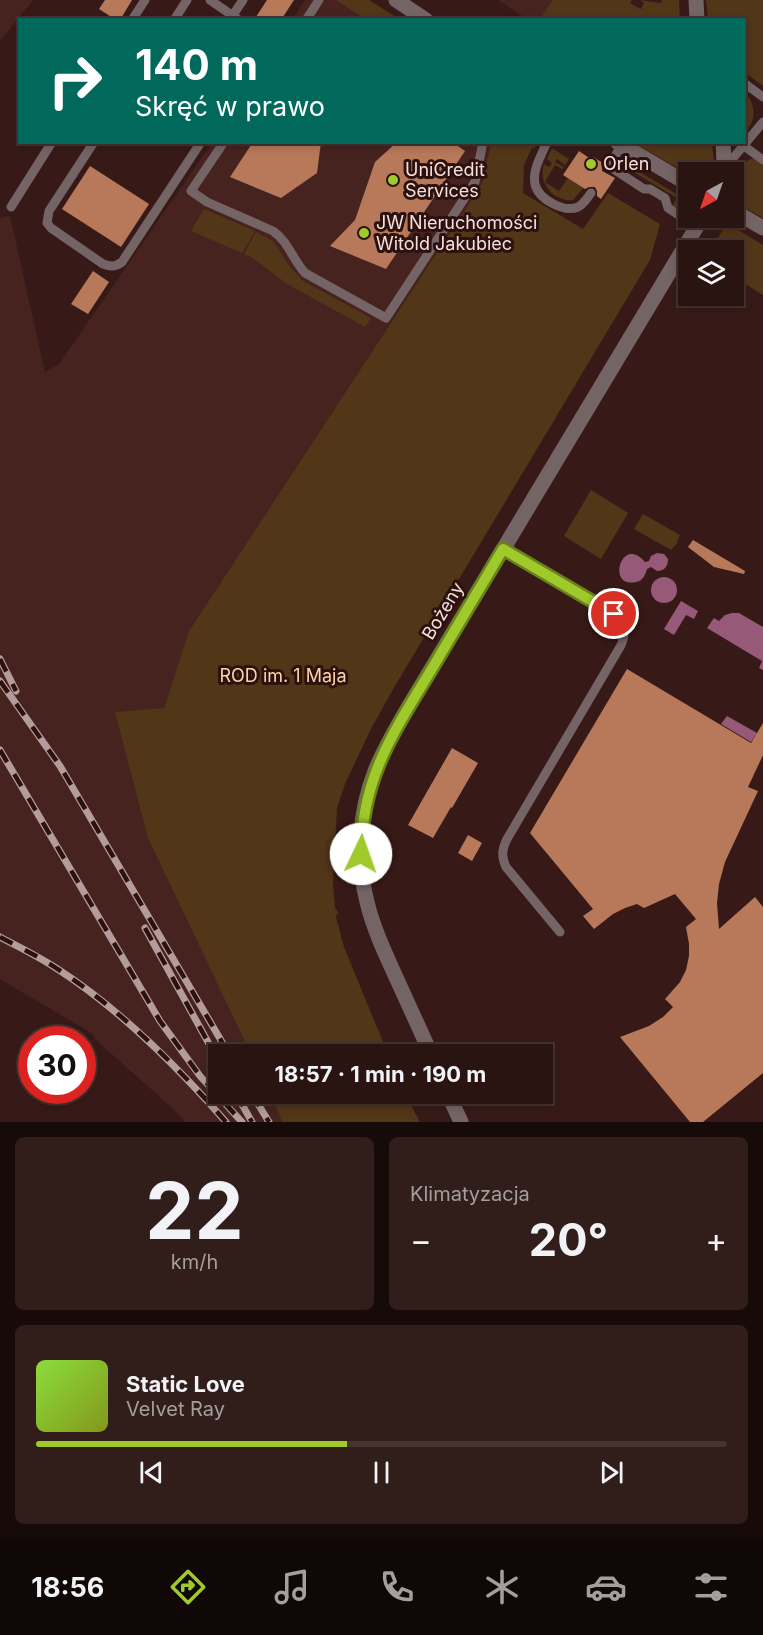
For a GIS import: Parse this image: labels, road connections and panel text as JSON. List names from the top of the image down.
{
  "streets": {
    "street": ["Bożeny"]
  },
  "parks": ["ROD im. 1 Maja"],
  "places": ["Orlen", "UniCredit Services", "JW Nieruchomości Witold Jakubiec"],
  "north": "bottom left",
  "page": {
    "turn": ["140 m", "Skręć w prawo"],
    "limit": "30",
    "trip": "18:57 · 1 min · 190 m",
    "tile": [
      ["22", "km/h"],
      "Klimatyzacja"
    ],
    "heat": ["−", "20°", "+"],
    "song": ["Static Love", "Velvet Ray"],
    "tabs": "18:56"
  }
}
